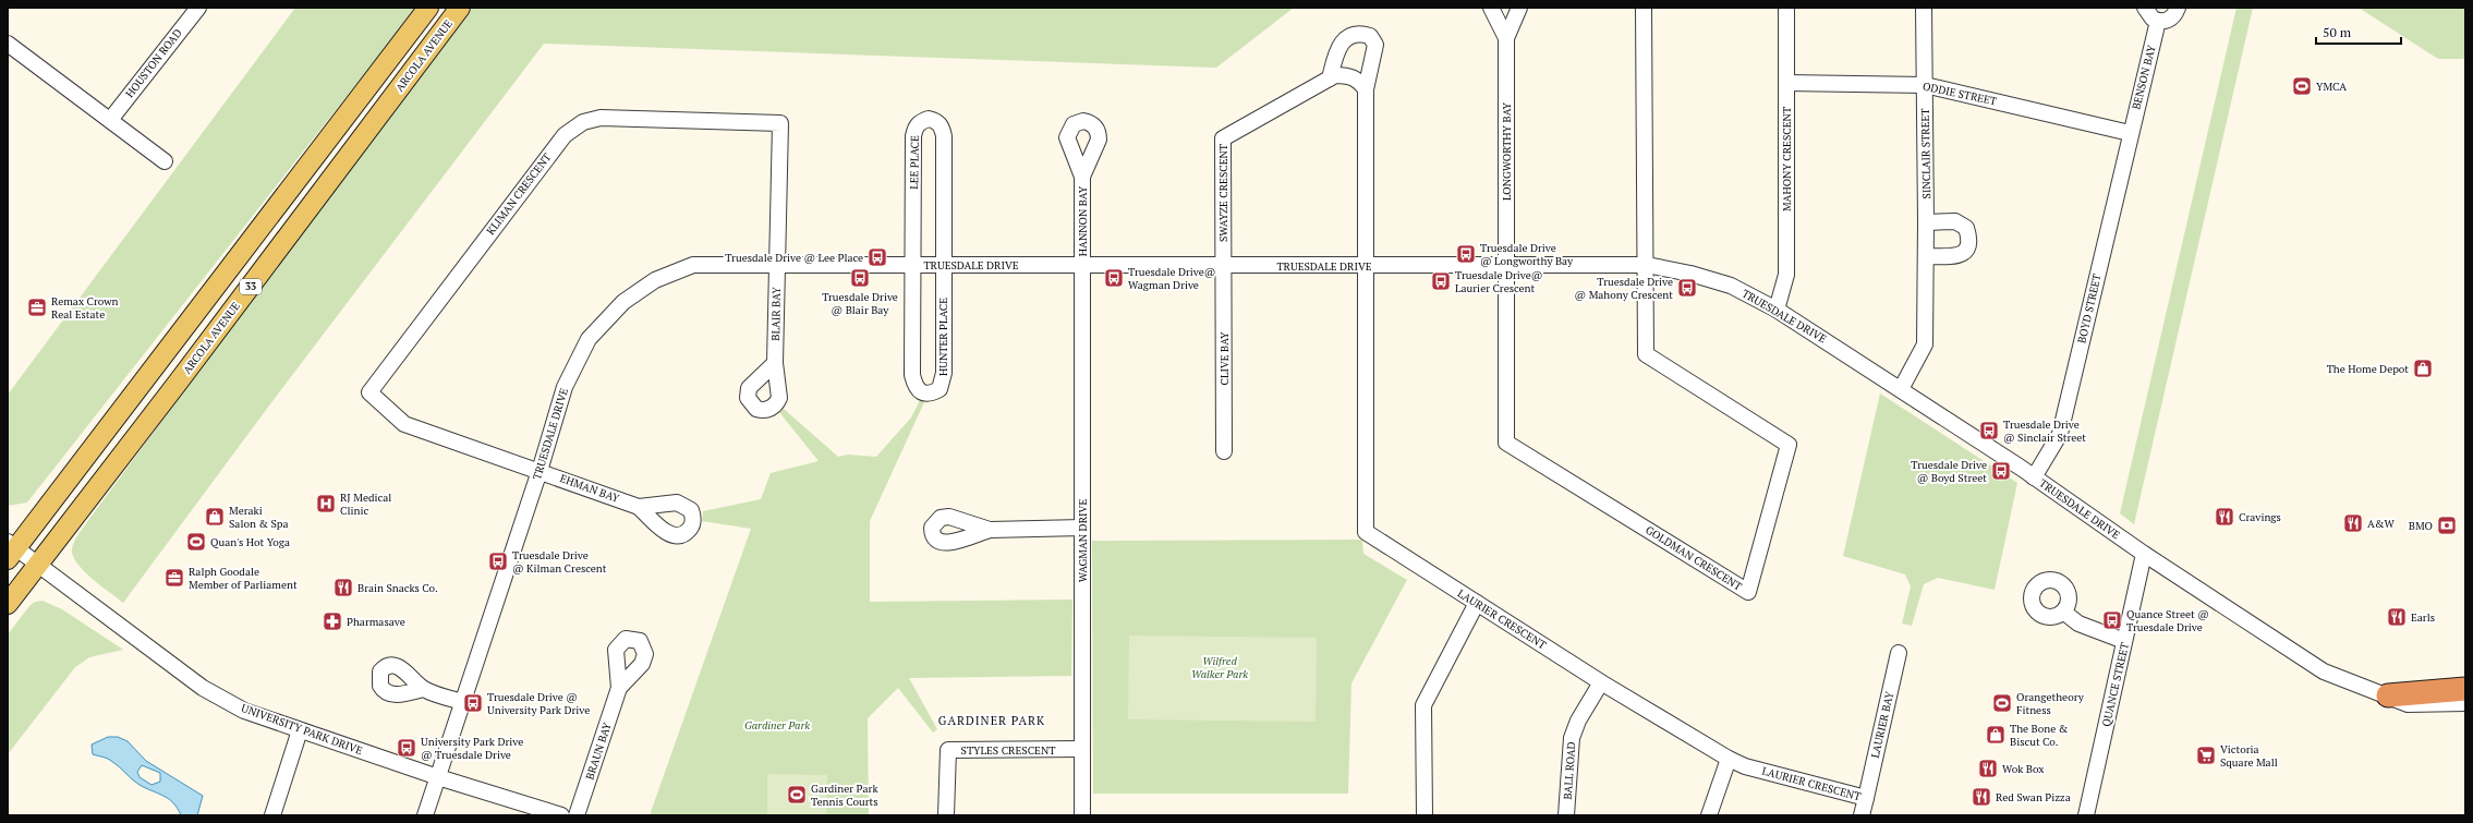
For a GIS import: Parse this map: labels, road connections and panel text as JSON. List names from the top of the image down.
{
  "streets": {
    "main road": ["ARCOLA AVENUE", "33"],
    "street": [
      "HOUSTON ROAD",
      "BENSON BAY",
      "ODDIE STREET",
      "LONGWORTHY BAY",
      "SINCLAIR STREET",
      "MAHONY CRESCENT",
      "LEE PLACE",
      "SWAYZE CRESCENT",
      "KLIMAN CRESCENT",
      "HANNON BAY",
      "TRUESDALE DRIVE",
      "BOYD STREET",
      "BLAIR BAY",
      "HUNTER PLACE",
      "CLIVE BAY",
      "EHMAN BAY",
      "WAGMAN DRIVE",
      "GOLDMAN CRESCENT",
      "LAURIER CRESCENT",
      "QUANCE STREET",
      "LAURIER BAY",
      "UNIVERSITY PARK DRIVE",
      "STYLES CRESCENT",
      "BRAUN BAY",
      "BALL ROAD"
    ]
  },
  "crossings": [
    ["ARCOLA AVENUE", "UNIVERSITY PARK DRIVE"],
    ["BENSON BAY", "ODDIE STREET"],
    ["BENSON BAY", "BOYD STREET"],
    ["ODDIE STREET", "SINCLAIR STREET"],
    ["ODDIE STREET", "MAHONY CRESCENT"],
    ["ODDIE STREET", "BOYD STREET"],
    ["LONGWORTHY BAY", "TRUESDALE DRIVE"],
    ["LONGWORTHY BAY", "GOLDMAN CRESCENT"],
    ["SINCLAIR STREET", "TRUESDALE DRIVE"],
    ["MAHONY CRESCENT", "TRUESDALE DRIVE"],
    ["LEE PLACE", "TRUESDALE DRIVE"],
    ["LEE PLACE", "HUNTER PLACE"],
    ["SWAYZE CRESCENT", "TRUESDALE DRIVE"],
    ["SWAYZE CRESCENT", "CLIVE BAY"],
    ["KLIMAN CRESCENT", "TRUESDALE DRIVE"],
    ["KLIMAN CRESCENT", "BLAIR BAY"],
    ["KLIMAN CRESCENT", "EHMAN BAY"],
    ["HANNON BAY", "TRUESDALE DRIVE"],
    ["HANNON BAY", "WAGMAN DRIVE"],
    ["TRUESDALE DRIVE", "BOYD STREET"],
    ["TRUESDALE DRIVE", "BLAIR BAY"],
    ["TRUESDALE DRIVE", "HUNTER PLACE"],
    ["TRUESDALE DRIVE", "CLIVE BAY"],
    ["TRUESDALE DRIVE", "EHMAN BAY"],
    ["TRUESDALE DRIVE", "WAGMAN DRIVE"],
    ["TRUESDALE DRIVE", "GOLDMAN CRESCENT"],
    ["TRUESDALE DRIVE", "LAURIER CRESCENT"],
    ["TRUESDALE DRIVE", "QUANCE STREET"],
    ["TRUESDALE DRIVE", "UNIVERSITY PARK DRIVE"],
    ["33", "UNIVERSITY PARK DRIVE"],
    ["WAGMAN DRIVE", "STYLES CRESCENT"],
    ["LAURIER CRESCENT", "LAURIER BAY"],
    ["LAURIER CRESCENT", "BALL ROAD"]
  ],
  "districts": ["GARDINER PARK"],
  "parks": ["Wilfred Walker Park", "Gardiner Park"],
  "places": {
    "sports": [
      "YMCA",
      "Quan's Hot Yoga",
      "Orangetheory Fitness",
      "Gardiner Park Tennis Courts"
    ],
    "bus stop": [
      "Truesdale Drive @ Longworthy Bay",
      "Truesdale Drive @ Lee Place",
      "Truesdale Drive @ Blair Bay",
      "Truesdale Drive@ Wagman Drive",
      "Truesdale Drive@ Laurier Crescent",
      "Truesdale Drive @ Mahony Crescent",
      "Truesdale Drive @ Sinclair Street",
      "Truesdale Drive @ Boyd Street",
      "Truesdale Drive @ Kilman Crescent",
      "Quance Street @ Truesdale Drive",
      "Truesdale Drive @ University Park Drive",
      "University Park Drive @ Truesdale Drive"
    ],
    "office": ["Remax Crown Real Estate", "Ralph Goodale Member of Parliament"],
    "shop": ["The Home Depot", "Meraki Salon & Spa", "The Bone & Biscut Co."],
    "hospital": ["RJ Medical Clinic"],
    "restaurant": [
      "Cravings",
      "A&W",
      "Brain Snacks Co.",
      "Earls",
      "Wok Box",
      "Red Swan Pizza"
    ],
    "bank": ["BMO"],
    "pharmacy": ["Pharmasave"],
    "supermarket": ["Victoria Square Mall"]
  },
  "scale_bar": "50 m"
}
